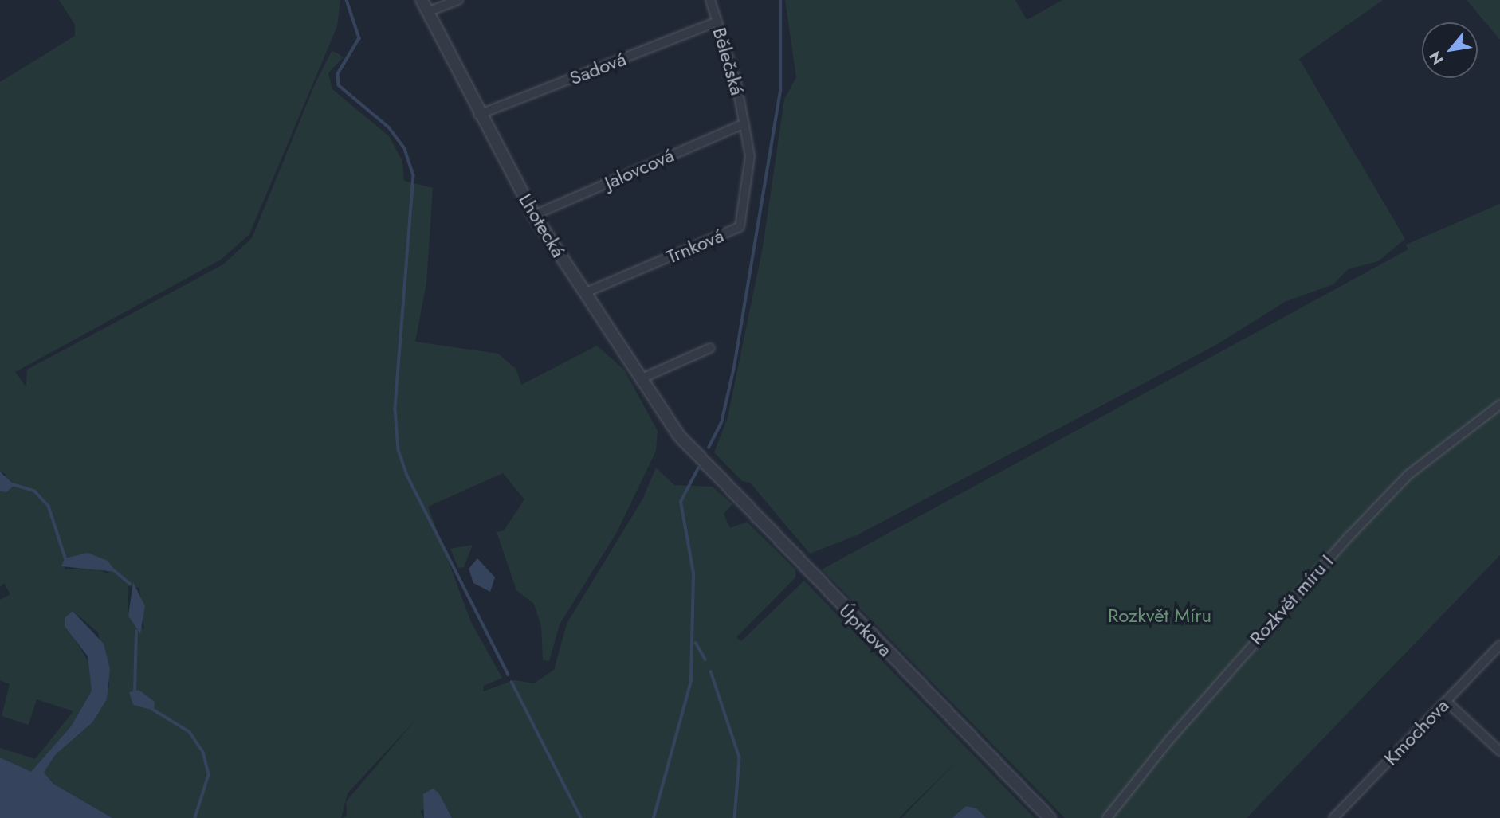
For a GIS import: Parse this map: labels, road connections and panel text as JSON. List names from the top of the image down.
{
  "streets": {
    "street": [
      "Bělečská",
      "Sadová",
      "Jalovcová",
      "Lhotecká",
      "Trnková",
      "Rozkvět míru I",
      "Úprkova",
      "Kmochova"
    ]
  },
  "crossings": [
    ["Bělečská", "Sadová"],
    ["Bělečská", "Jalovcová"],
    ["Bělečská", "Trnková"],
    ["Sadová", "Lhotecká"],
    ["Jalovcová", "Lhotecká"],
    ["Jalovcová", "Trnková"],
    ["Lhotecká", "Trnková"],
    ["Lhotecká", "Úprkova"]
  ],
  "parks": ["Rozkvět Míru"],
  "north": "bottom left"
}
